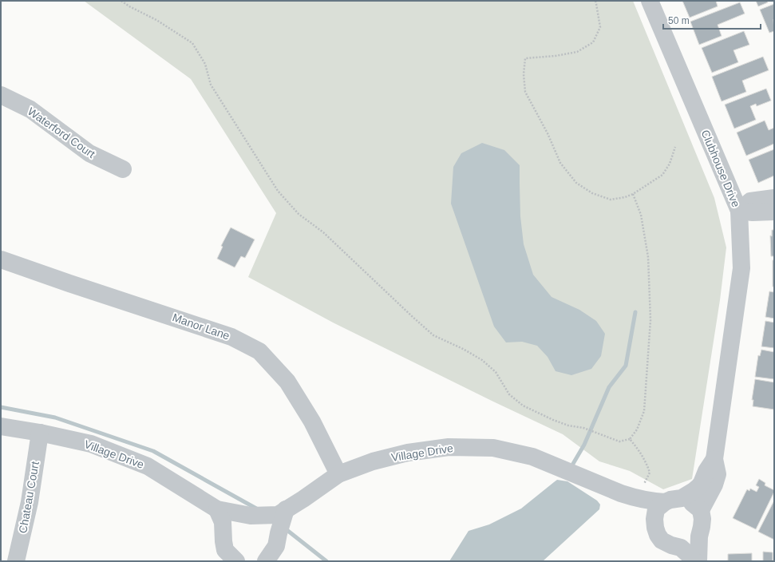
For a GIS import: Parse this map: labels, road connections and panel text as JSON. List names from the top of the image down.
{
  "streets": {
    "street": [
      "Waterford Court",
      "Clubhouse Drive",
      "Manor Lane",
      "Village Drive",
      "Chateau Court"
    ]
  },
  "crossings": [
    ["Clubhouse Drive", "Village Drive"],
    ["Manor Lane", "Village Drive"],
    ["Village Drive", "Chateau Court"]
  ],
  "scale_bar": "50 m"
}
